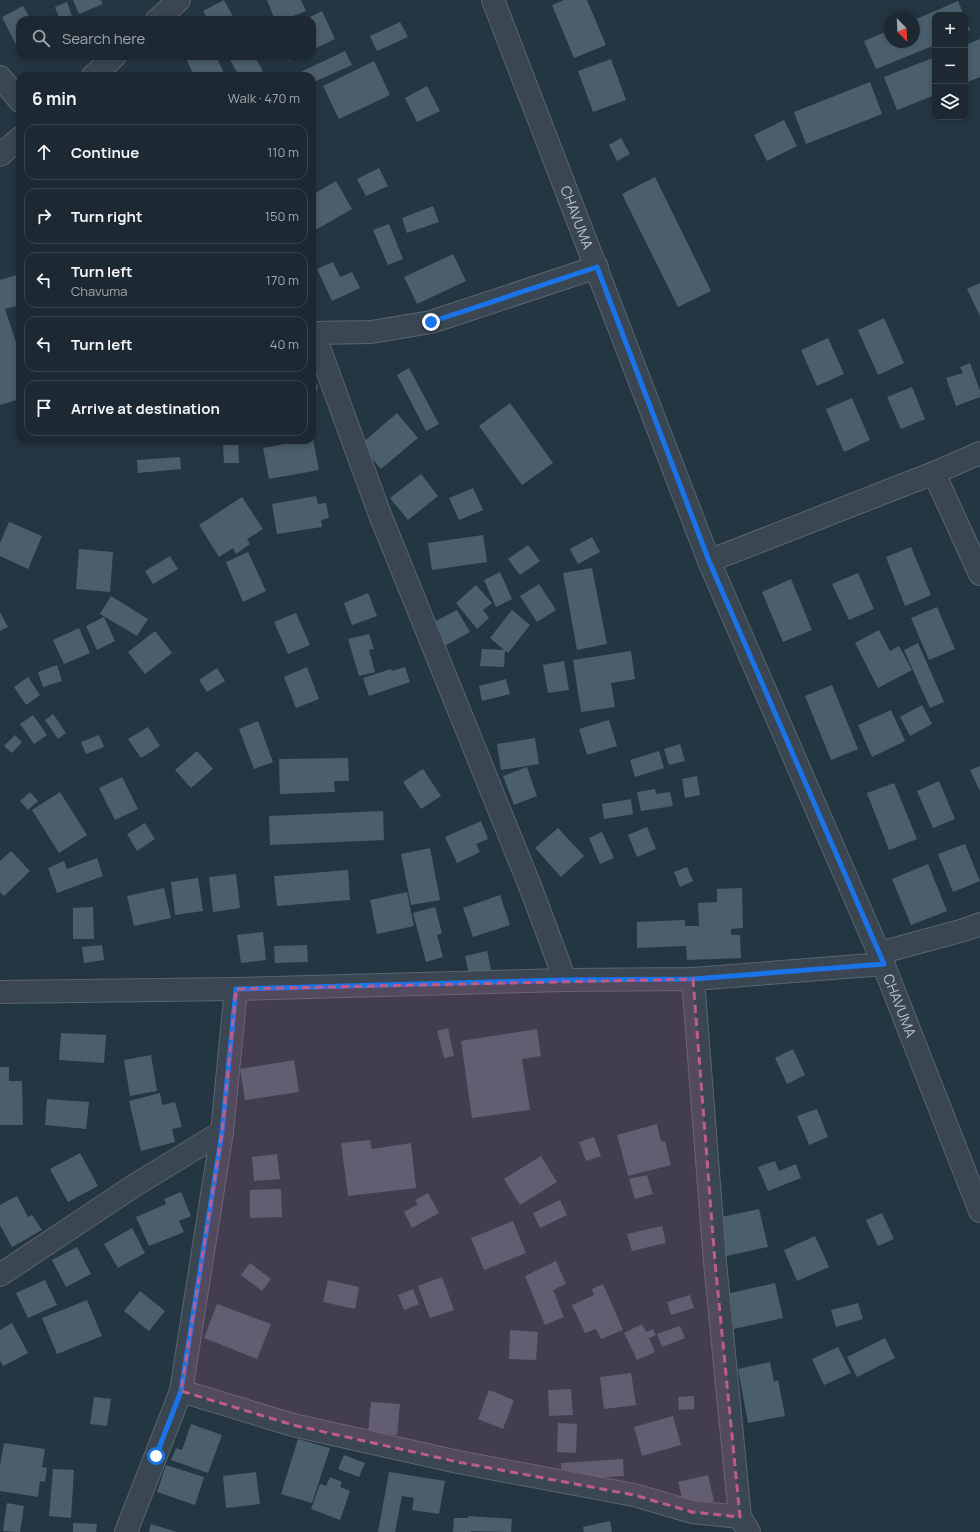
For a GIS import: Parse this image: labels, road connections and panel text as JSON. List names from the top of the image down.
{
  "streets": {
    "street": ["CHAVUMA"]
  },
  "north": "bottom right",
  "page": {
    "map_buttons": ["+", "−"],
    "search": "Search here",
    "heading": ["6 min", "Walk · 470 m"],
    "list": [
      ["Continue", "110 m"],
      ["Turn right", "150 m"],
      ["Turn left", "Chavuma", "170 m"],
      ["Turn left", "40 m"],
      "Arrive at destination"
    ]
  }
}
